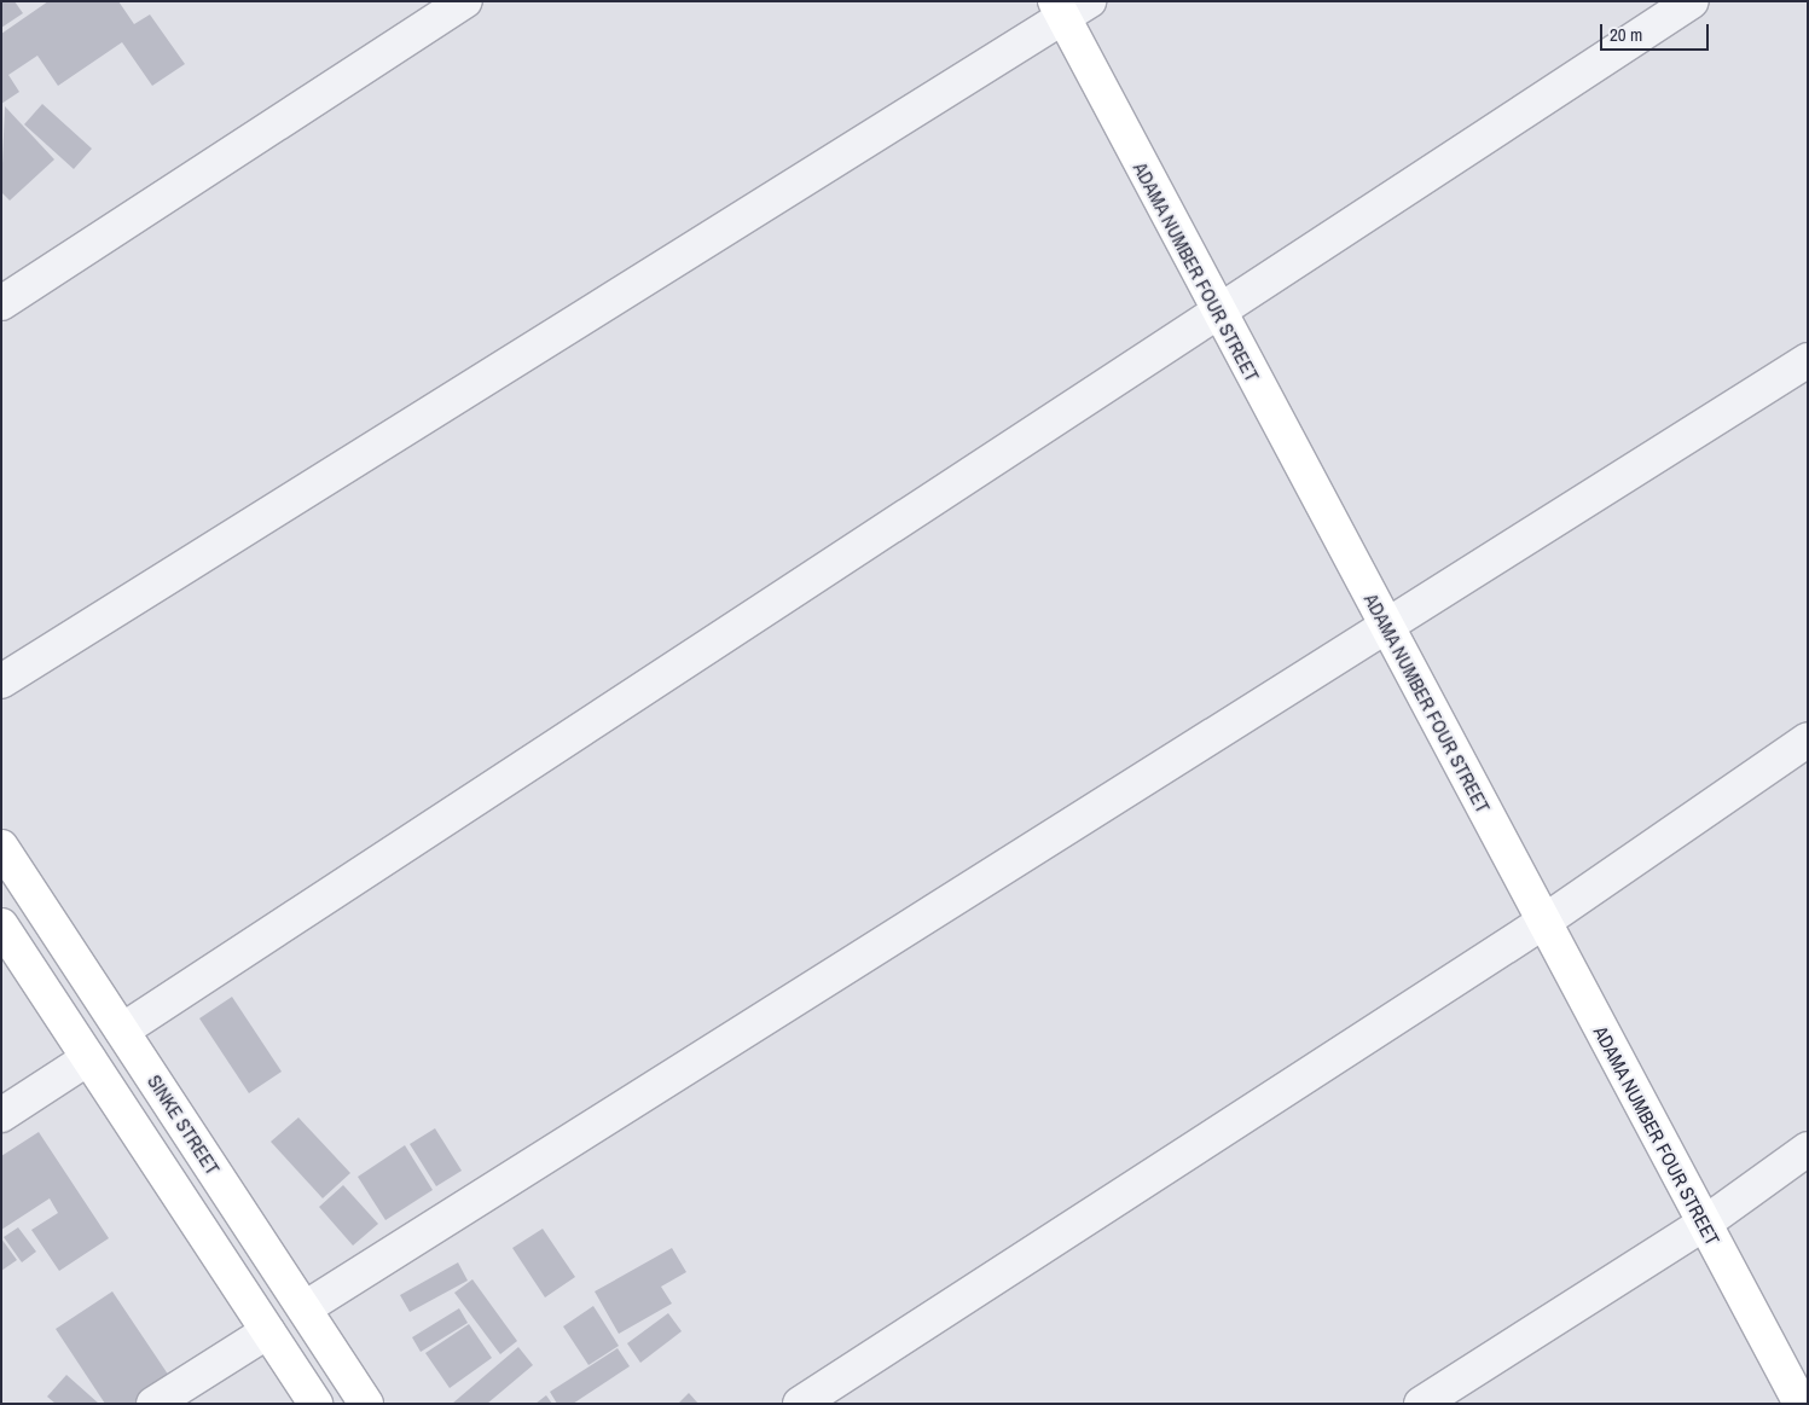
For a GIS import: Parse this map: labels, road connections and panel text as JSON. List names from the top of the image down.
{
  "streets": {
    "street": ["ADAMA NUMBER FOUR STREET", "SINKE STREET"]
  },
  "scale_bar": "20 m"
}
